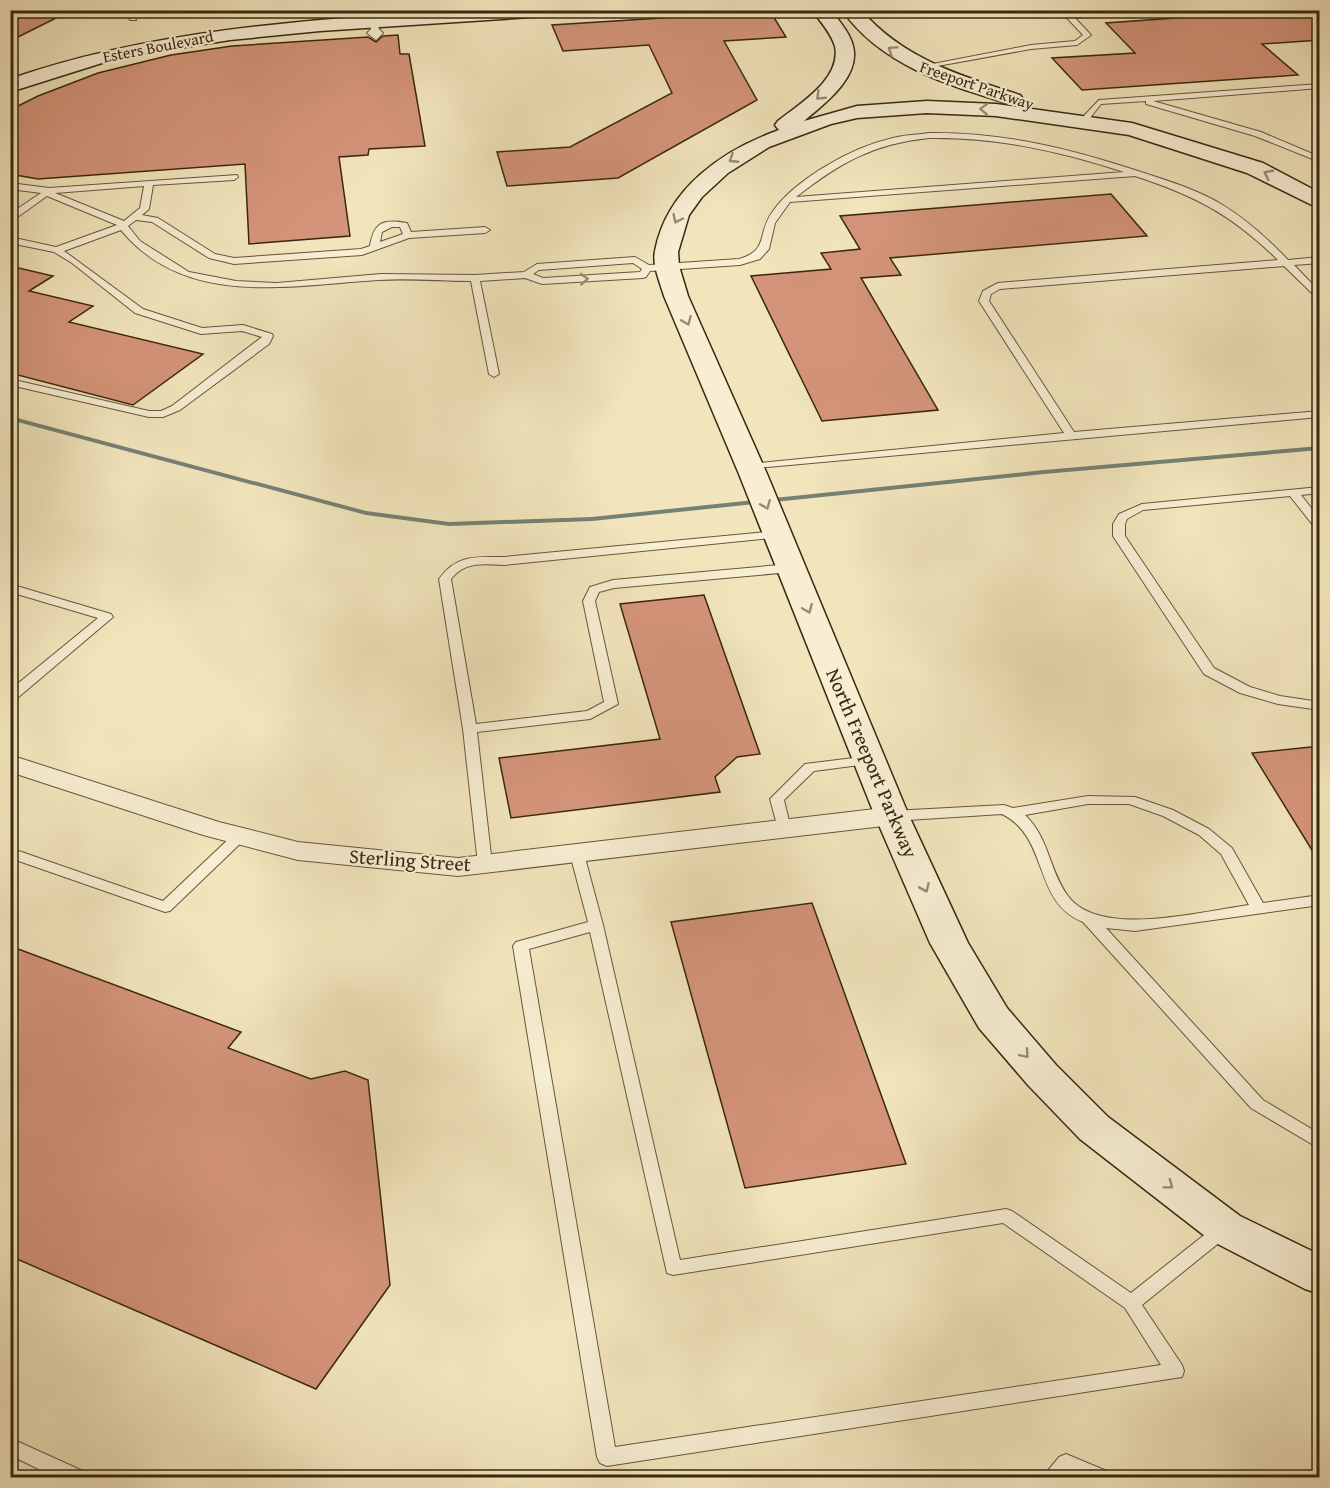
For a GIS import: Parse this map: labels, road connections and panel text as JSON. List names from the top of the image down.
{
  "streets": {
    "main road": ["Esters Boulevard", "Freeport Parkway", "North Freeport Parkway"],
    "street": ["Sterling Street"]
  },
  "crossings": [
    ["North Freeport Parkway", "Sterling Street"]
  ],
  "one_way": ["North Freeport Parkway"]
}
